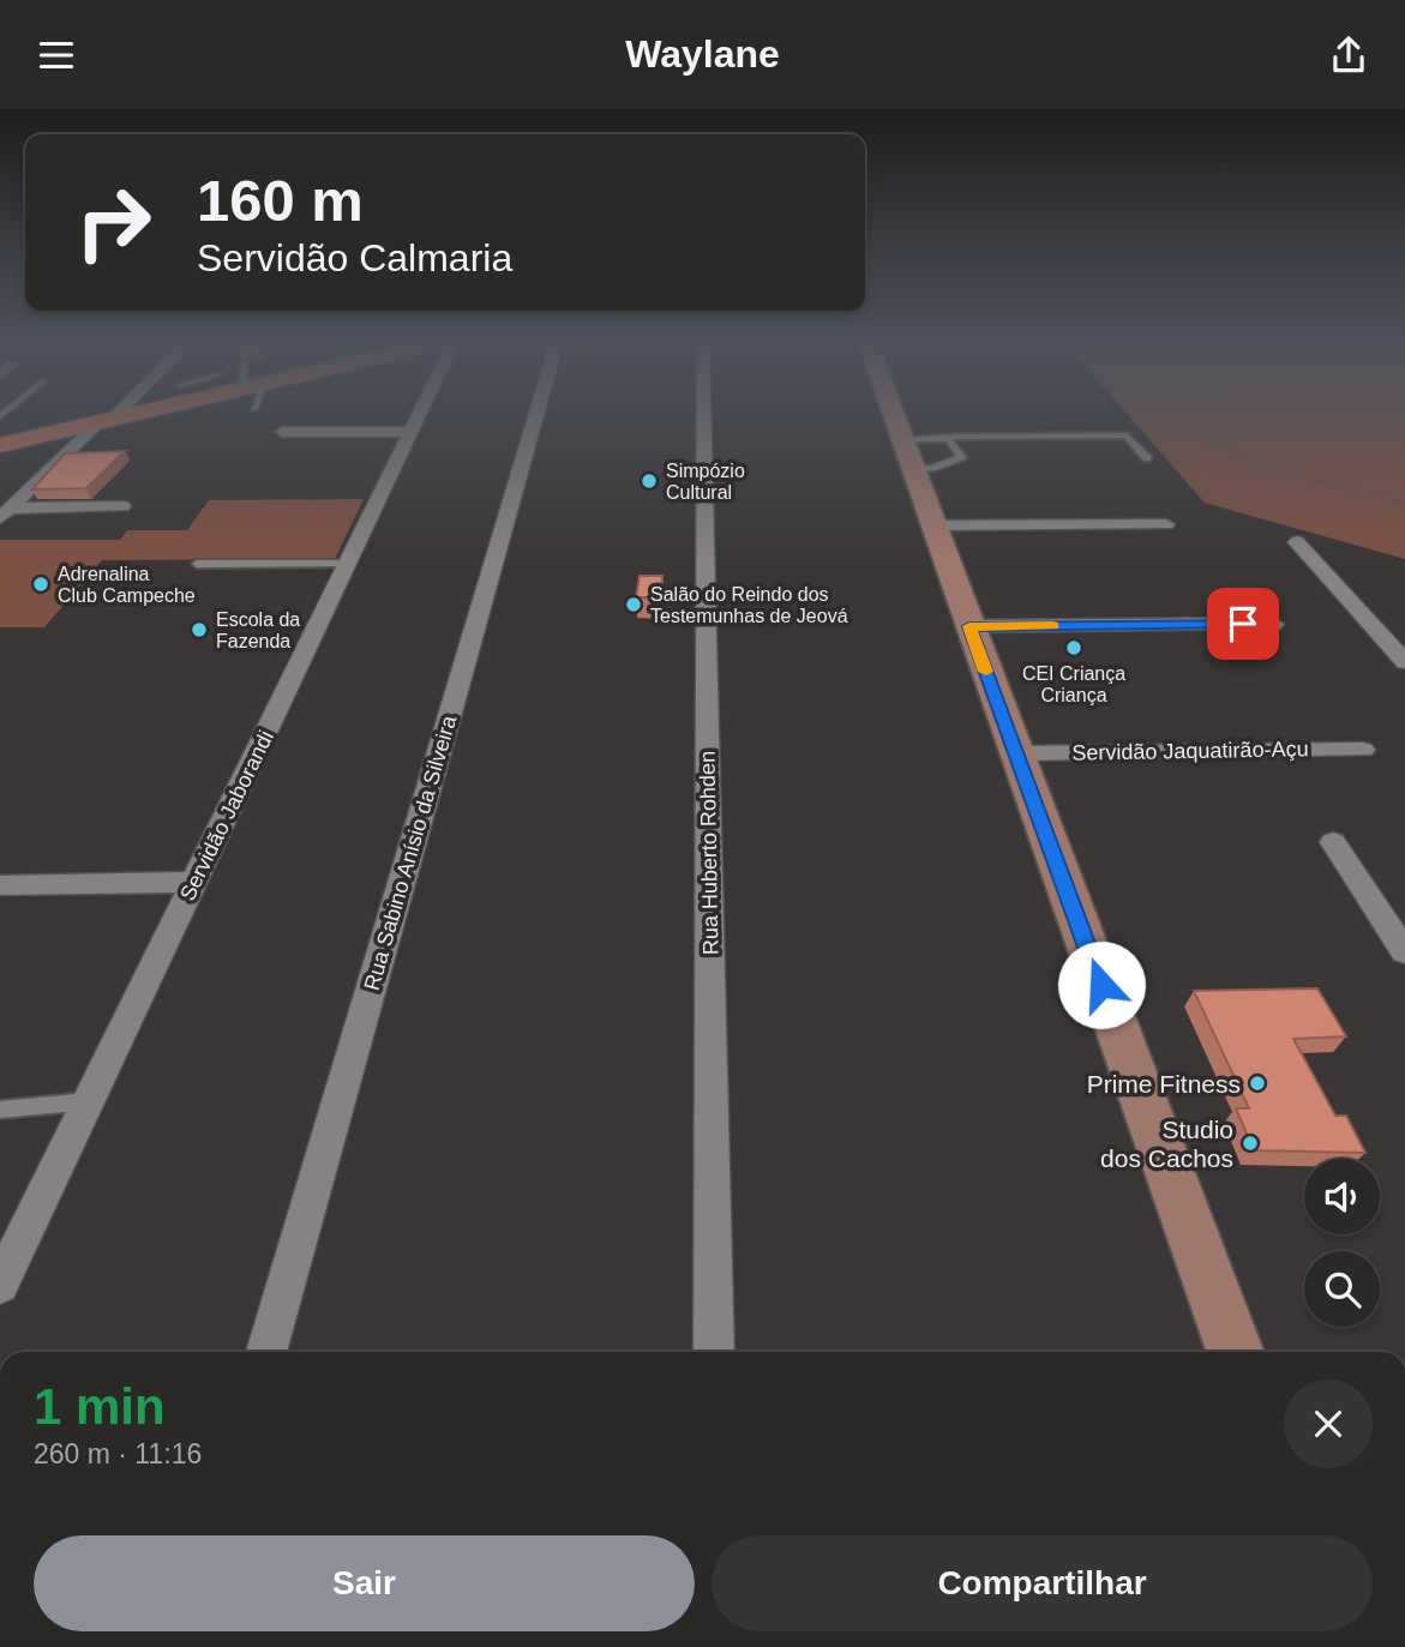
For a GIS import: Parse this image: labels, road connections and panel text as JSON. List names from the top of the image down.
{
  "streets": {
    "street": [
      "Servidão Jaquatirão-Açu",
      "Servidão Jaborandi",
      "Rua Sabino Anísio da Silveira",
      "Rua Huberto Rohden"
    ]
  },
  "places": [
    "Simpózio Cultural",
    "Adrenalina Club Campeche",
    "Salão do Reindo dos Testemunhas de Jeová",
    "Escola da Fazenda",
    "CEI Criança Criança",
    "Prime Fitness",
    "Studio dos Cachos"
  ],
  "page": {
    "header": "Waylane",
    "turn": ["160 m", "Servidão Calmaria"],
    "heading": ["1 min", "260 m · 11:16"],
    "buttons": ["Sair", "Compartilhar"]
  }
}
